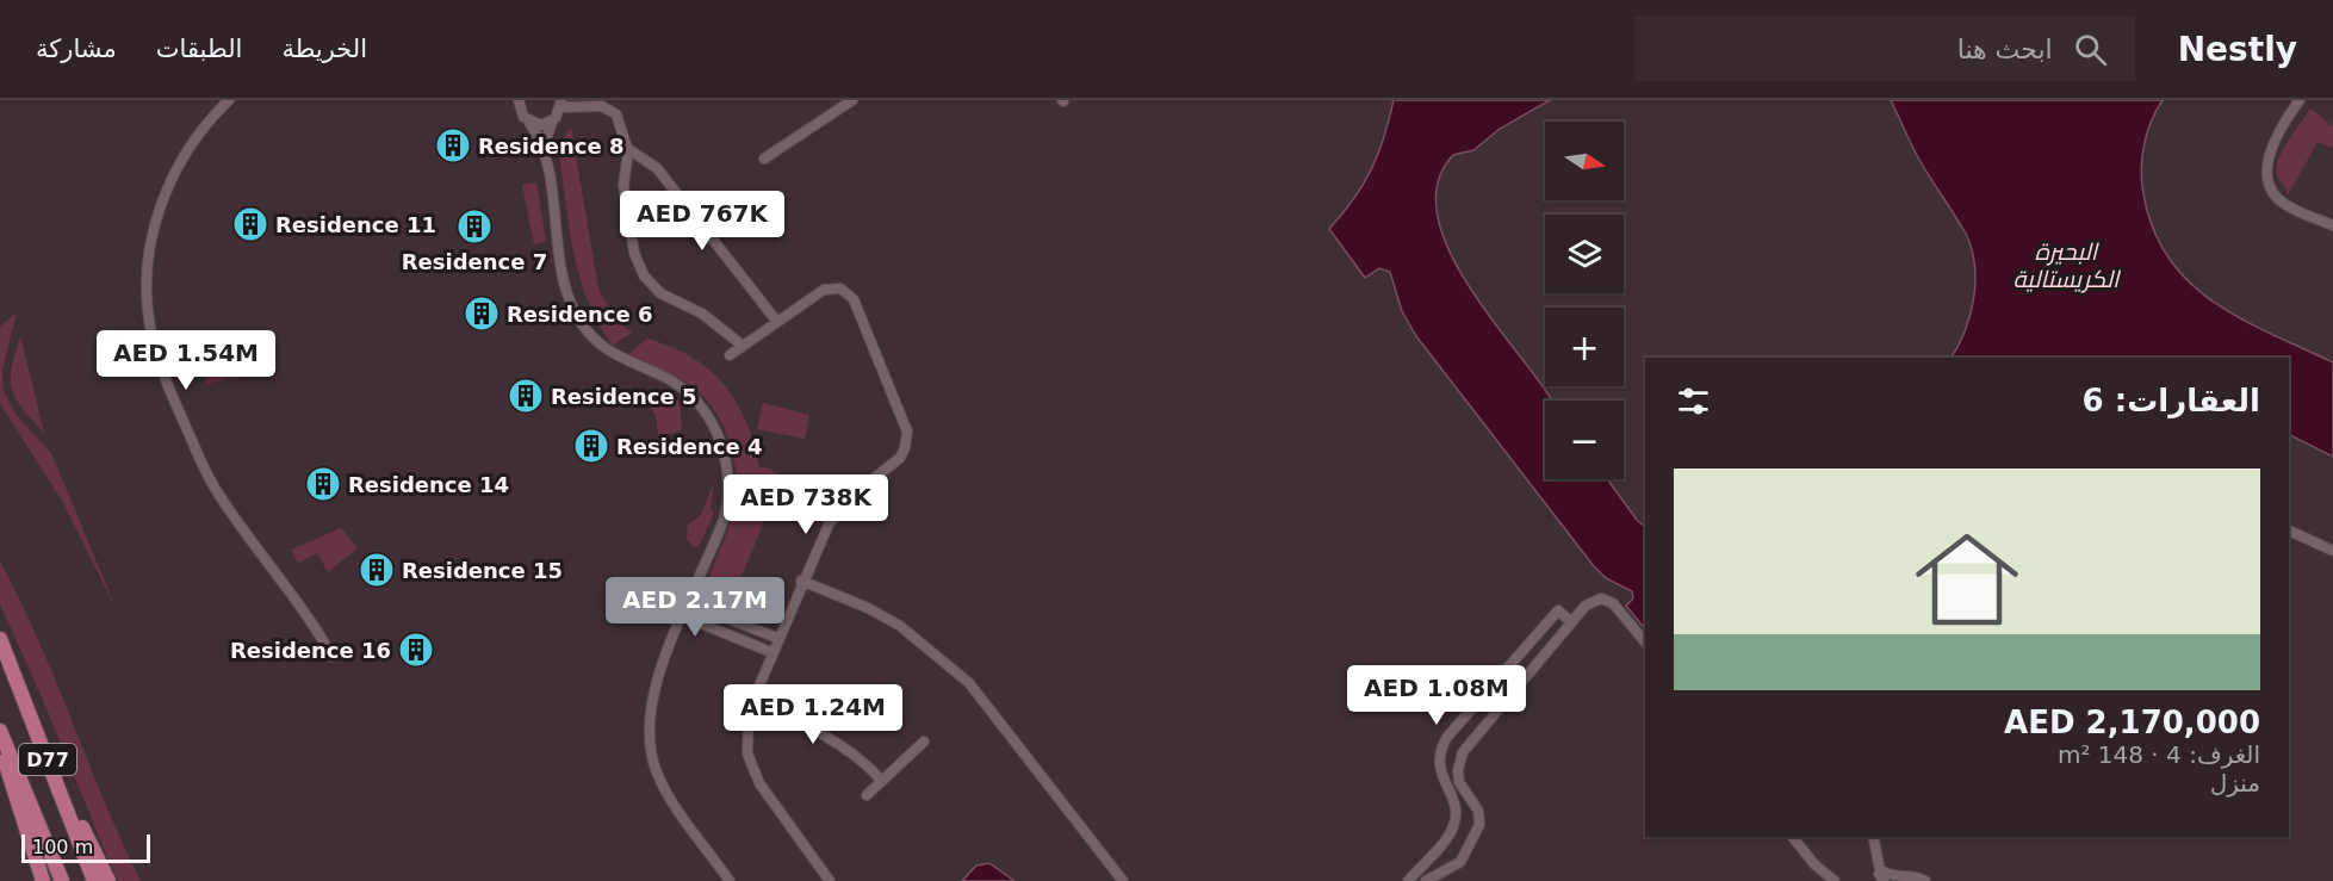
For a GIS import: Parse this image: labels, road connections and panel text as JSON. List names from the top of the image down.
{
  "streets": {
    "main road": ["D77"]
  },
  "water": ["البحيرة الكريستالية"],
  "places": {
    "building": [
      "Residence 8",
      "Residence 11",
      "Residence 7",
      "Residence 6",
      "Residence 5",
      "Residence 4",
      "Residence 14",
      "Residence 15",
      "Residence 16"
    ]
  },
  "scale_bar": "100 m",
  "north": "right",
  "page": {
    "header": "Nestly",
    "search": "ابحث هنا",
    "nav": ["الخريطة", "الطبقات", "مشاركة"],
    "map_buttons": ["+", "−"],
    "price": [
      "AED 767K",
      "AED 1.54M",
      "AED 738K",
      "AED 2.17M",
      "AED 1.08M",
      "AED 1.24M"
    ],
    "heading": "العقارات: 6",
    "list": [
      {
        "name": "AED 2,170,000",
        "note": "الغرف: 4 · 148 m² · منزل"
      }
    ],
    "scale": "100 m"
  }
}
